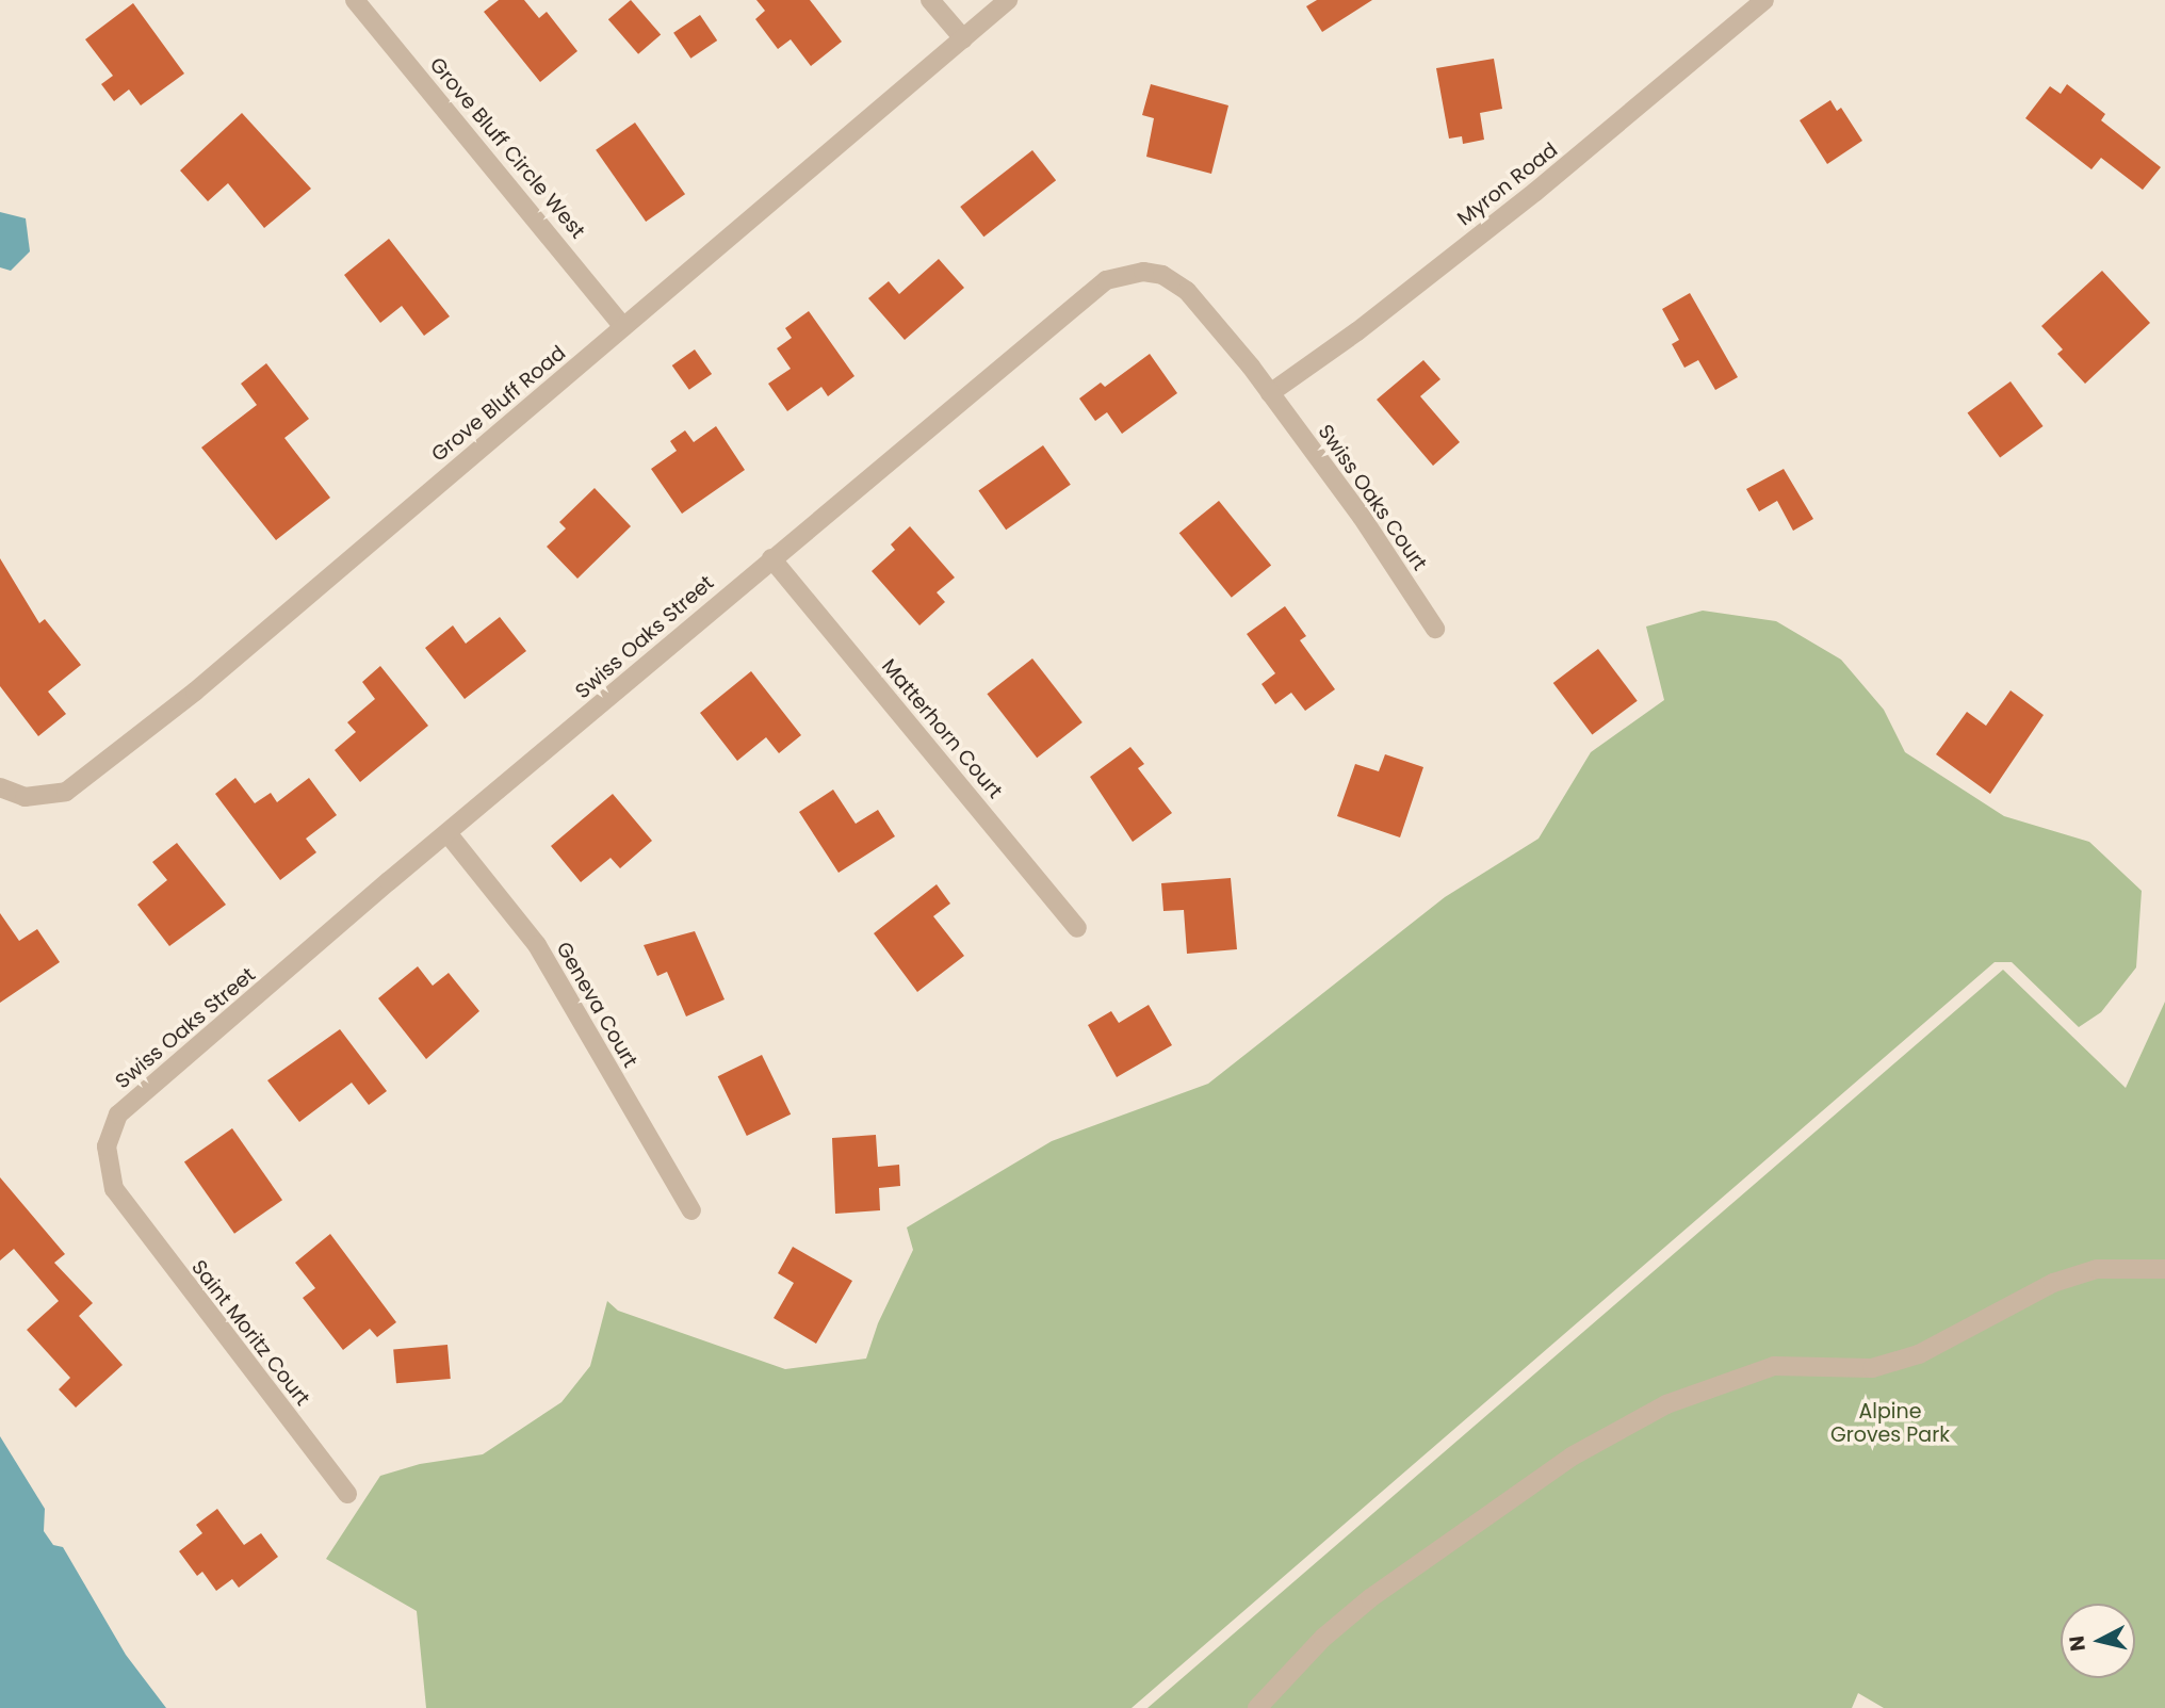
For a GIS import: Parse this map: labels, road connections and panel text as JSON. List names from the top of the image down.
{
  "streets": {
    "street": [
      "Grove Bluff Circle West",
      "Myron Road",
      "Grove Bluff Road",
      "Swiss Oaks Court",
      "Swiss Oaks Street",
      "Matterhorn Court",
      "Geneva Court",
      "Saint Moritz Court"
    ]
  },
  "crossings": [
    ["Grove Bluff Circle West", "Grove Bluff Road"],
    ["Myron Road", "Swiss Oaks Court"],
    ["Myron Road", "Swiss Oaks Street"],
    ["Swiss Oaks Court", "Swiss Oaks Street"],
    ["Swiss Oaks Street", "Matterhorn Court"],
    ["Swiss Oaks Street", "Geneva Court"],
    ["Swiss Oaks Street", "Saint Moritz Court"]
  ],
  "parks": ["Alpine Groves Park"],
  "north": "left"
}
